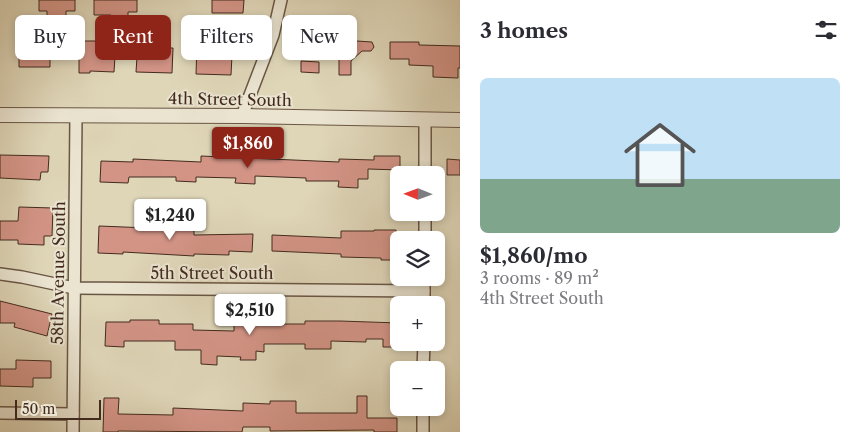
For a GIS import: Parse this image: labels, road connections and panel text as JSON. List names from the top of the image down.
{
  "streets": {
    "street": ["4th Street South", "58th Avenue South", "5th Street South"]
  },
  "crossings": [
    ["4th Street South", "58th Avenue South"],
    ["58th Avenue South", "5th Street South"]
  ],
  "scale_bar": "50 m",
  "north": "left",
  "page": {
    "heading": "3 homes",
    "chip": [
      "Buy",
      "Rent",
      "Filters",
      "New"
    ],
    "list": [
      {
        "name": "$1,860/mo",
        "note": "3 rooms · 89 m² · 4th Street South"
      }
    ],
    "price": ["$1,860", "$1,240", "$2,510"],
    "map_buttons": ["+", "−"],
    "scale": "50 m"
  }
}
